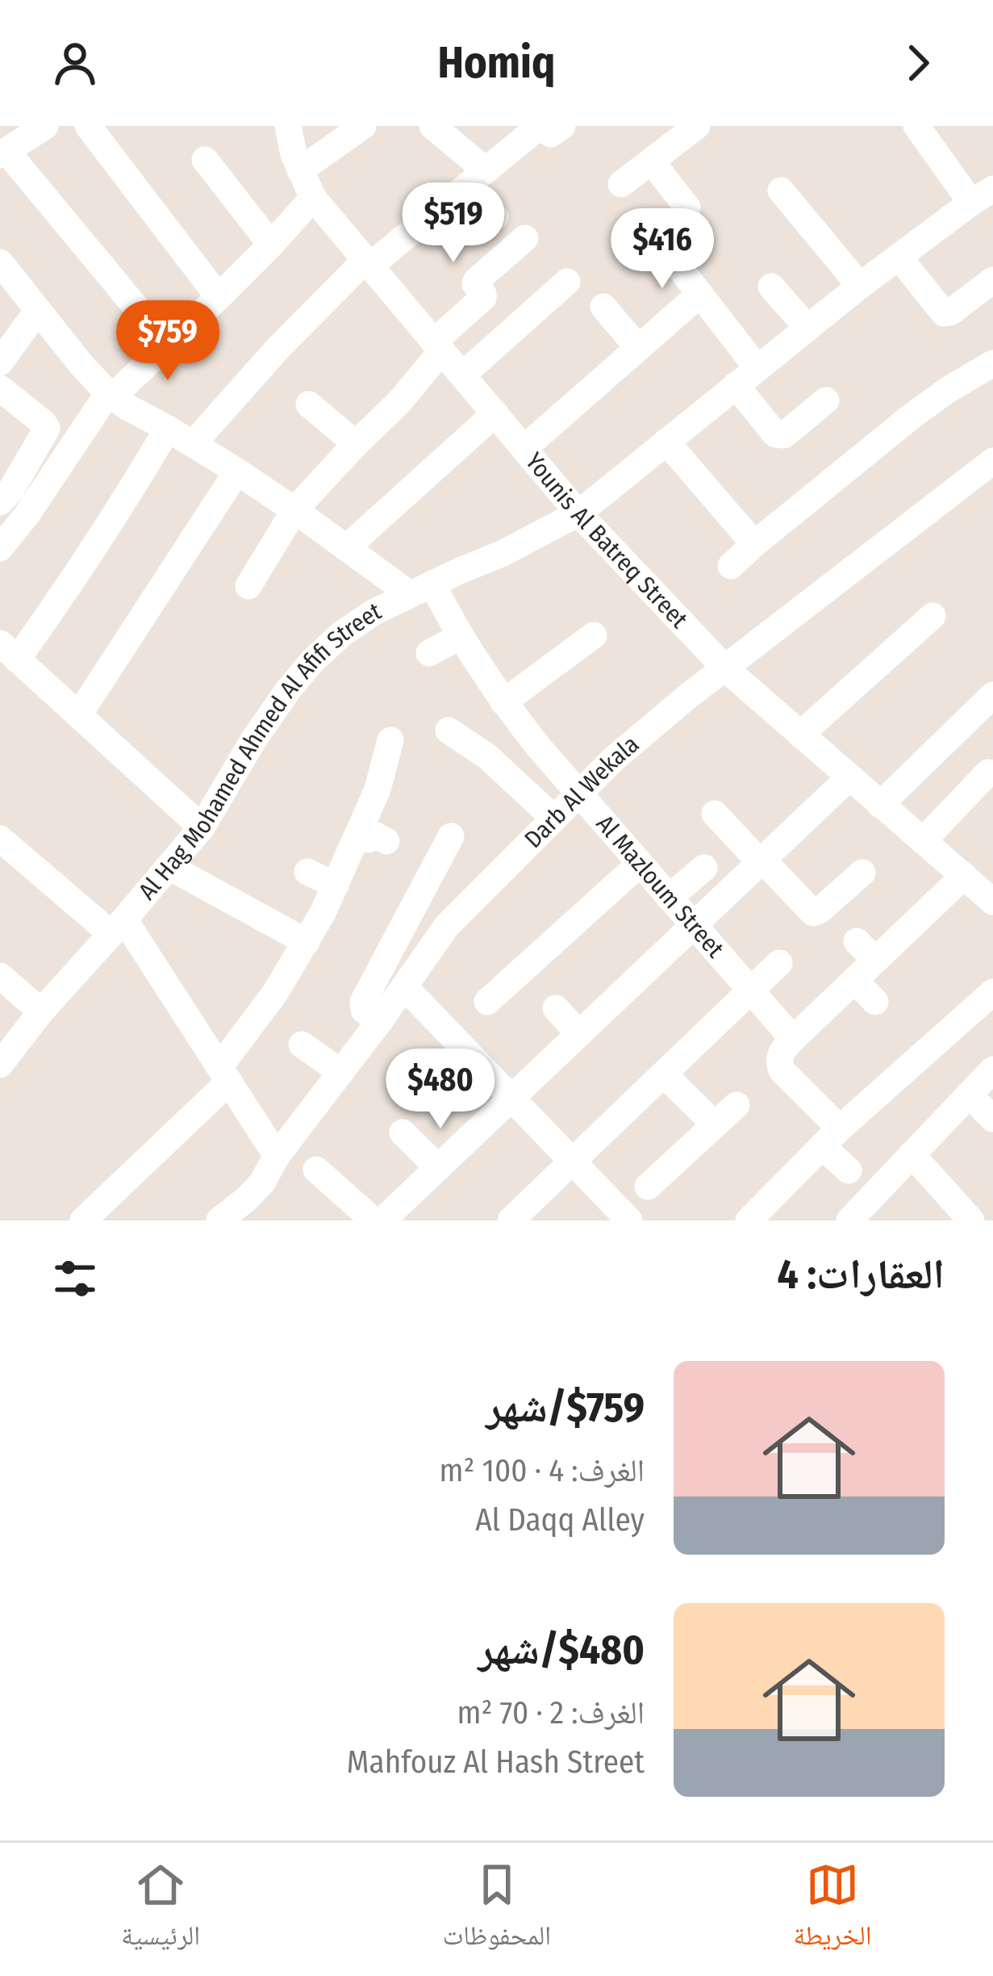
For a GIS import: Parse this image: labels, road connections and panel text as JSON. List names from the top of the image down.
{
  "streets": {
    "street": [
      "Younis Al Batreq Street",
      "Al Hag Mohamed Ahmed Al Afifi Street",
      "Darb Al Wekala",
      "Al Mazloum Street"
    ]
  },
  "crossings": [
    ["Younis Al Batreq Street", "Al Hag Mohamed Ahmed Al Afifi Street"],
    ["Younis Al Batreq Street", "Darb Al Wekala"],
    ["Al Hag Mohamed Ahmed Al Afifi Street", "Al Mazloum Street"],
    ["Darb Al Wekala", "Al Mazloum Street"]
  ],
  "page": {
    "header": "Homiq",
    "price": [
      "$519",
      "$416",
      "$759",
      "$480"
    ],
    "heading": "العقارات: 4",
    "list": [
      {
        "name": "$759/شهر",
        "note": "الغرف: 4 · 100 m² · Al Daqq Alley"
      },
      {
        "name": "$480/شهر",
        "note": "الغرف: 2 · 70 m² · Mahfouz Al Hash Street"
      }
    ],
    "tabs": ["الخريطة", "المحفوظات", "الرئيسية"]
  }
}
